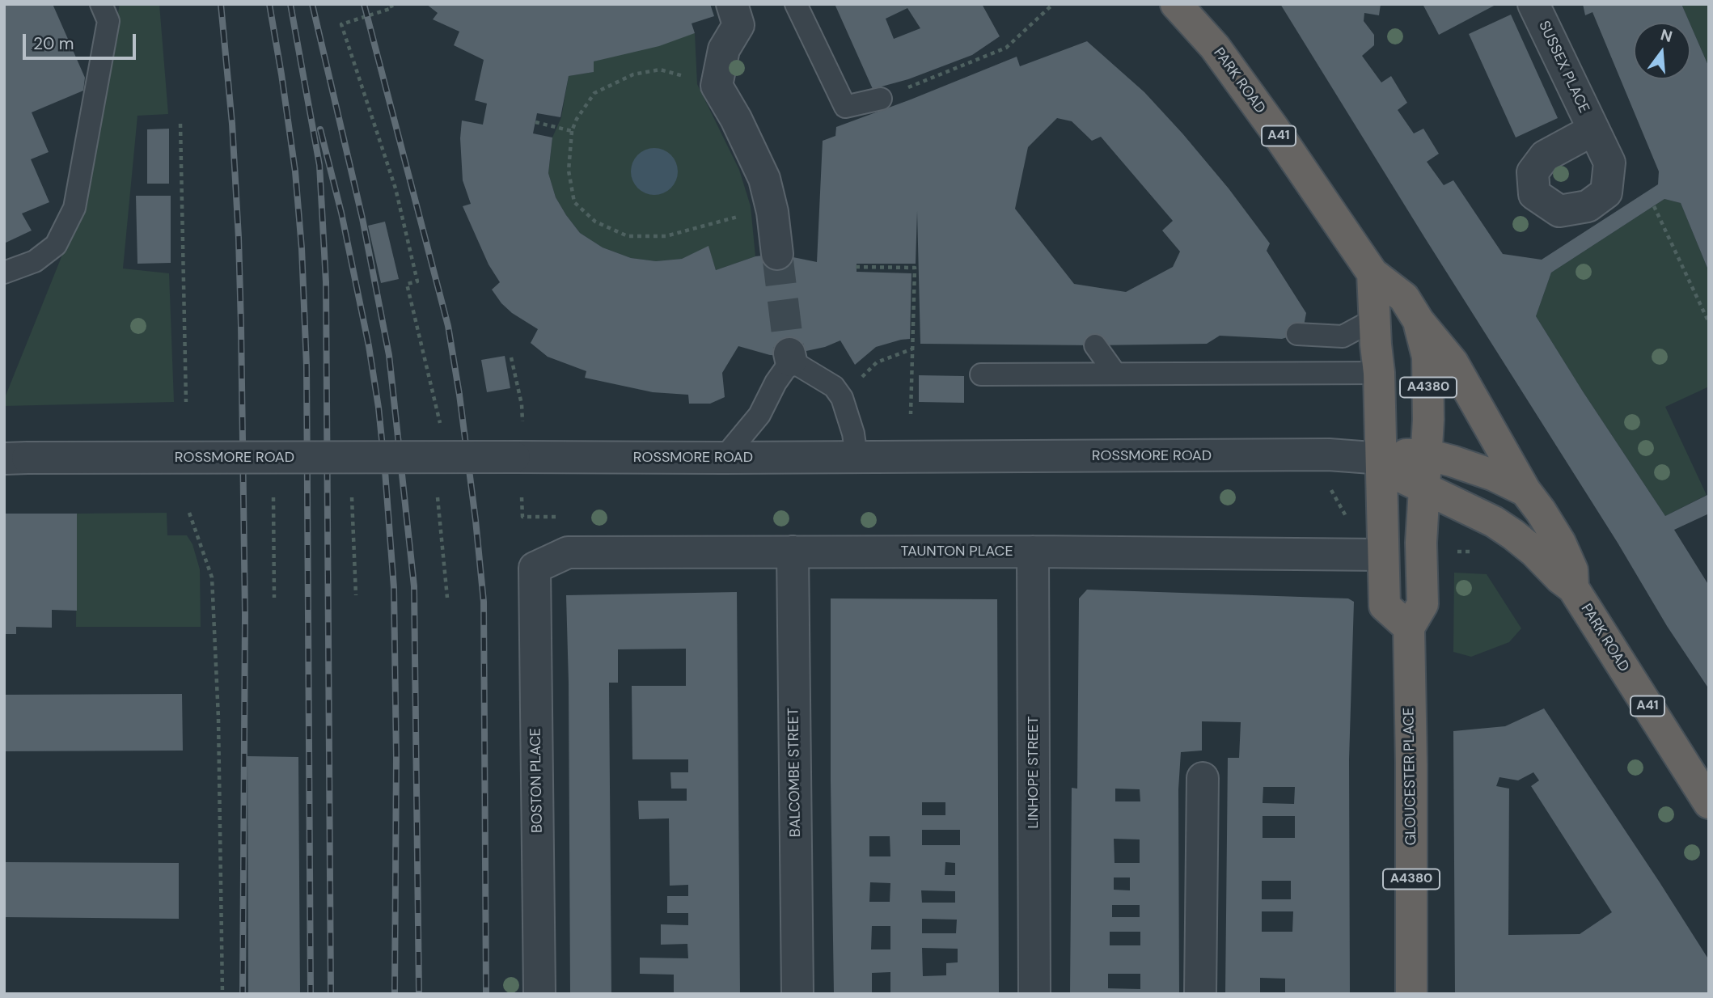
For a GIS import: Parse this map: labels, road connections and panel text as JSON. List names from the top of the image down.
{
  "streets": {
    "highway": [
      "PARK ROAD",
      "A41",
      "A4380",
      "GLOUCESTER PLACE"
    ],
    "street": [
      "SUSSEX PLACE",
      "ROSSMORE ROAD",
      "TAUNTON PLACE",
      "BALCOMBE STREET",
      "LINHOPE STREET",
      "BOSTON PLACE"
    ]
  },
  "crossings": [
    ["PARK ROAD", "A4380"],
    ["PARK ROAD", "ROSSMORE ROAD"],
    ["A4380", "GLOUCESTER PLACE"],
    ["TAUNTON PLACE", "BALCOMBE STREET"],
    ["TAUNTON PLACE", "LINHOPE STREET"],
    ["TAUNTON PLACE", "BOSTON PLACE"]
  ],
  "scale_bar": "20 m",
  "north": "top"
}
